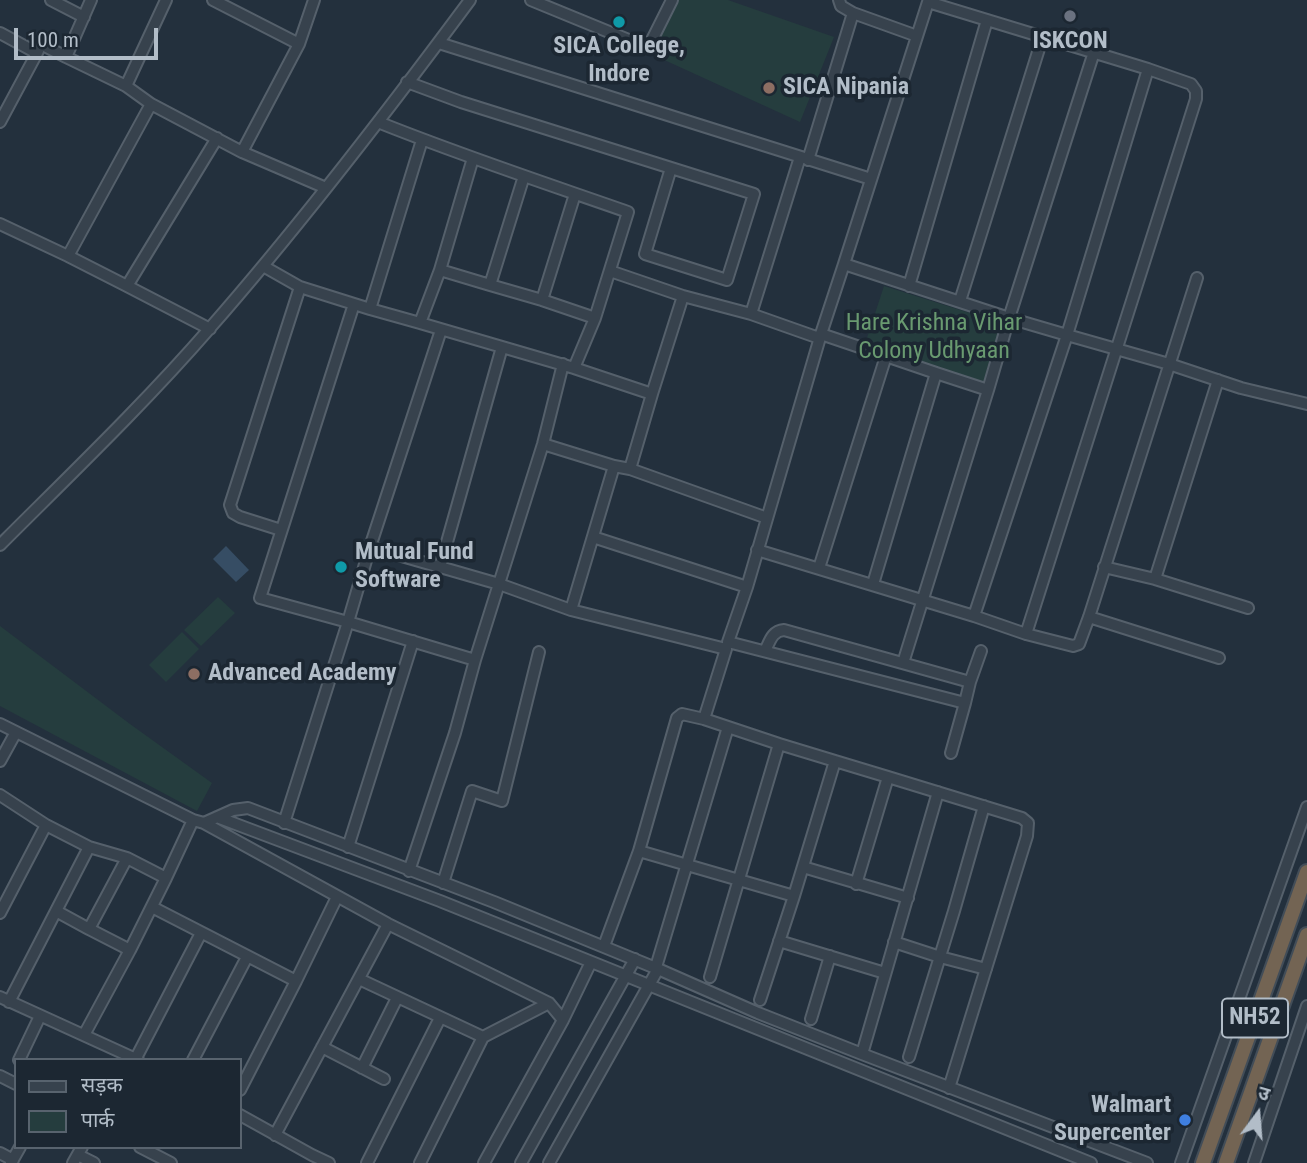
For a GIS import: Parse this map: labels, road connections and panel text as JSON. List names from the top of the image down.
{
  "streets": {
    "highway": ["NH52"]
  },
  "parks": ["Hare Krishna Vihar Colony Udhyaan"],
  "places": [
    "ISKCON",
    "SICA College, Indore",
    "SICA Nipania",
    "Mutual Fund Software",
    "Advanced Academy",
    "Walmart Supercenter"
  ],
  "legend": ["सड़क", "पार्क"],
  "scale_bar": "100 m",
  "north": "top"
}
